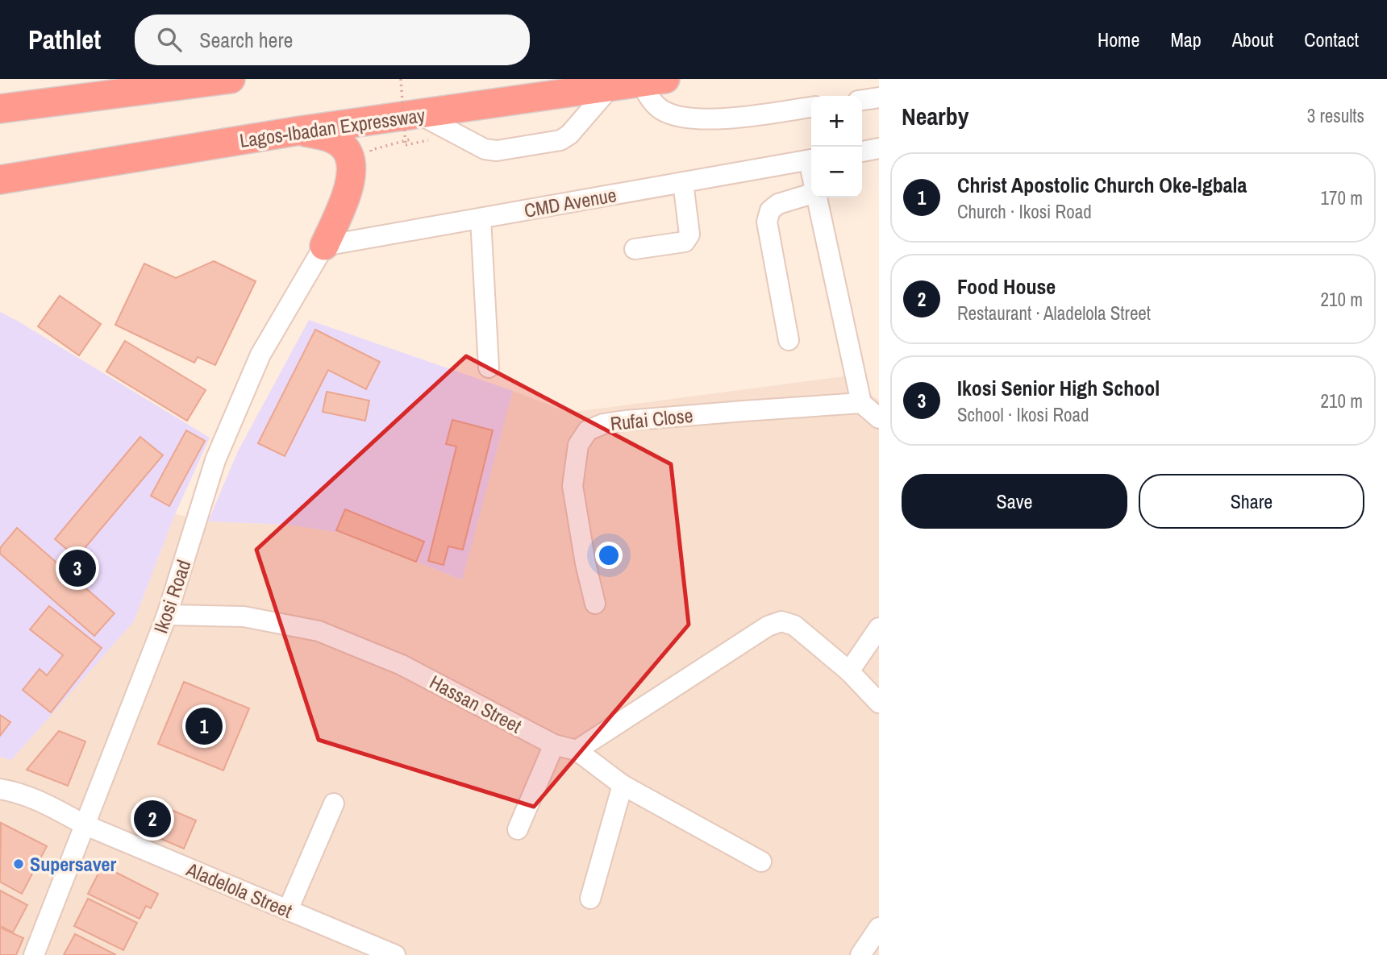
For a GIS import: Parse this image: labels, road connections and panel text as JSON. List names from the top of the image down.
{
  "streets": {
    "highway": ["Lagos-Ibadan Expressway"],
    "street": [
      "CMD Avenue",
      "Rufai Close",
      "Ikosi Road",
      "Hassan Street",
      "Aladelola Street"
    ]
  },
  "crossings": [
    ["CMD Avenue", "Ikosi Road"],
    ["Ikosi Road", "Hassan Street"],
    ["Ikosi Road", "Aladelola Street"]
  ],
  "places": ["Supersaver"],
  "page": {
    "header": "Pathlet",
    "search": "Search here",
    "nav": [
      "Home",
      "Map",
      "About",
      "Contact"
    ],
    "heading": ["Nearby", "3 results"],
    "map_buttons": ["+", "−"],
    "list": [
      {
        "mark": "1",
        "name": "Christ Apostolic Church Oke-Igbala",
        "note": "Church · Ikosi Road",
        "value": "170 m"
      },
      {
        "mark": "2",
        "name": "Food House",
        "note": "Restaurant · Aladelola Street",
        "value": "210 m"
      },
      {
        "mark": "3",
        "name": "Ikosi Senior High School",
        "note": "School · Ikosi Road",
        "value": "210 m"
      }
    ],
    "buttons": ["Save", "Share"],
    "pins": ["3", "1", "2"]
  }
}
